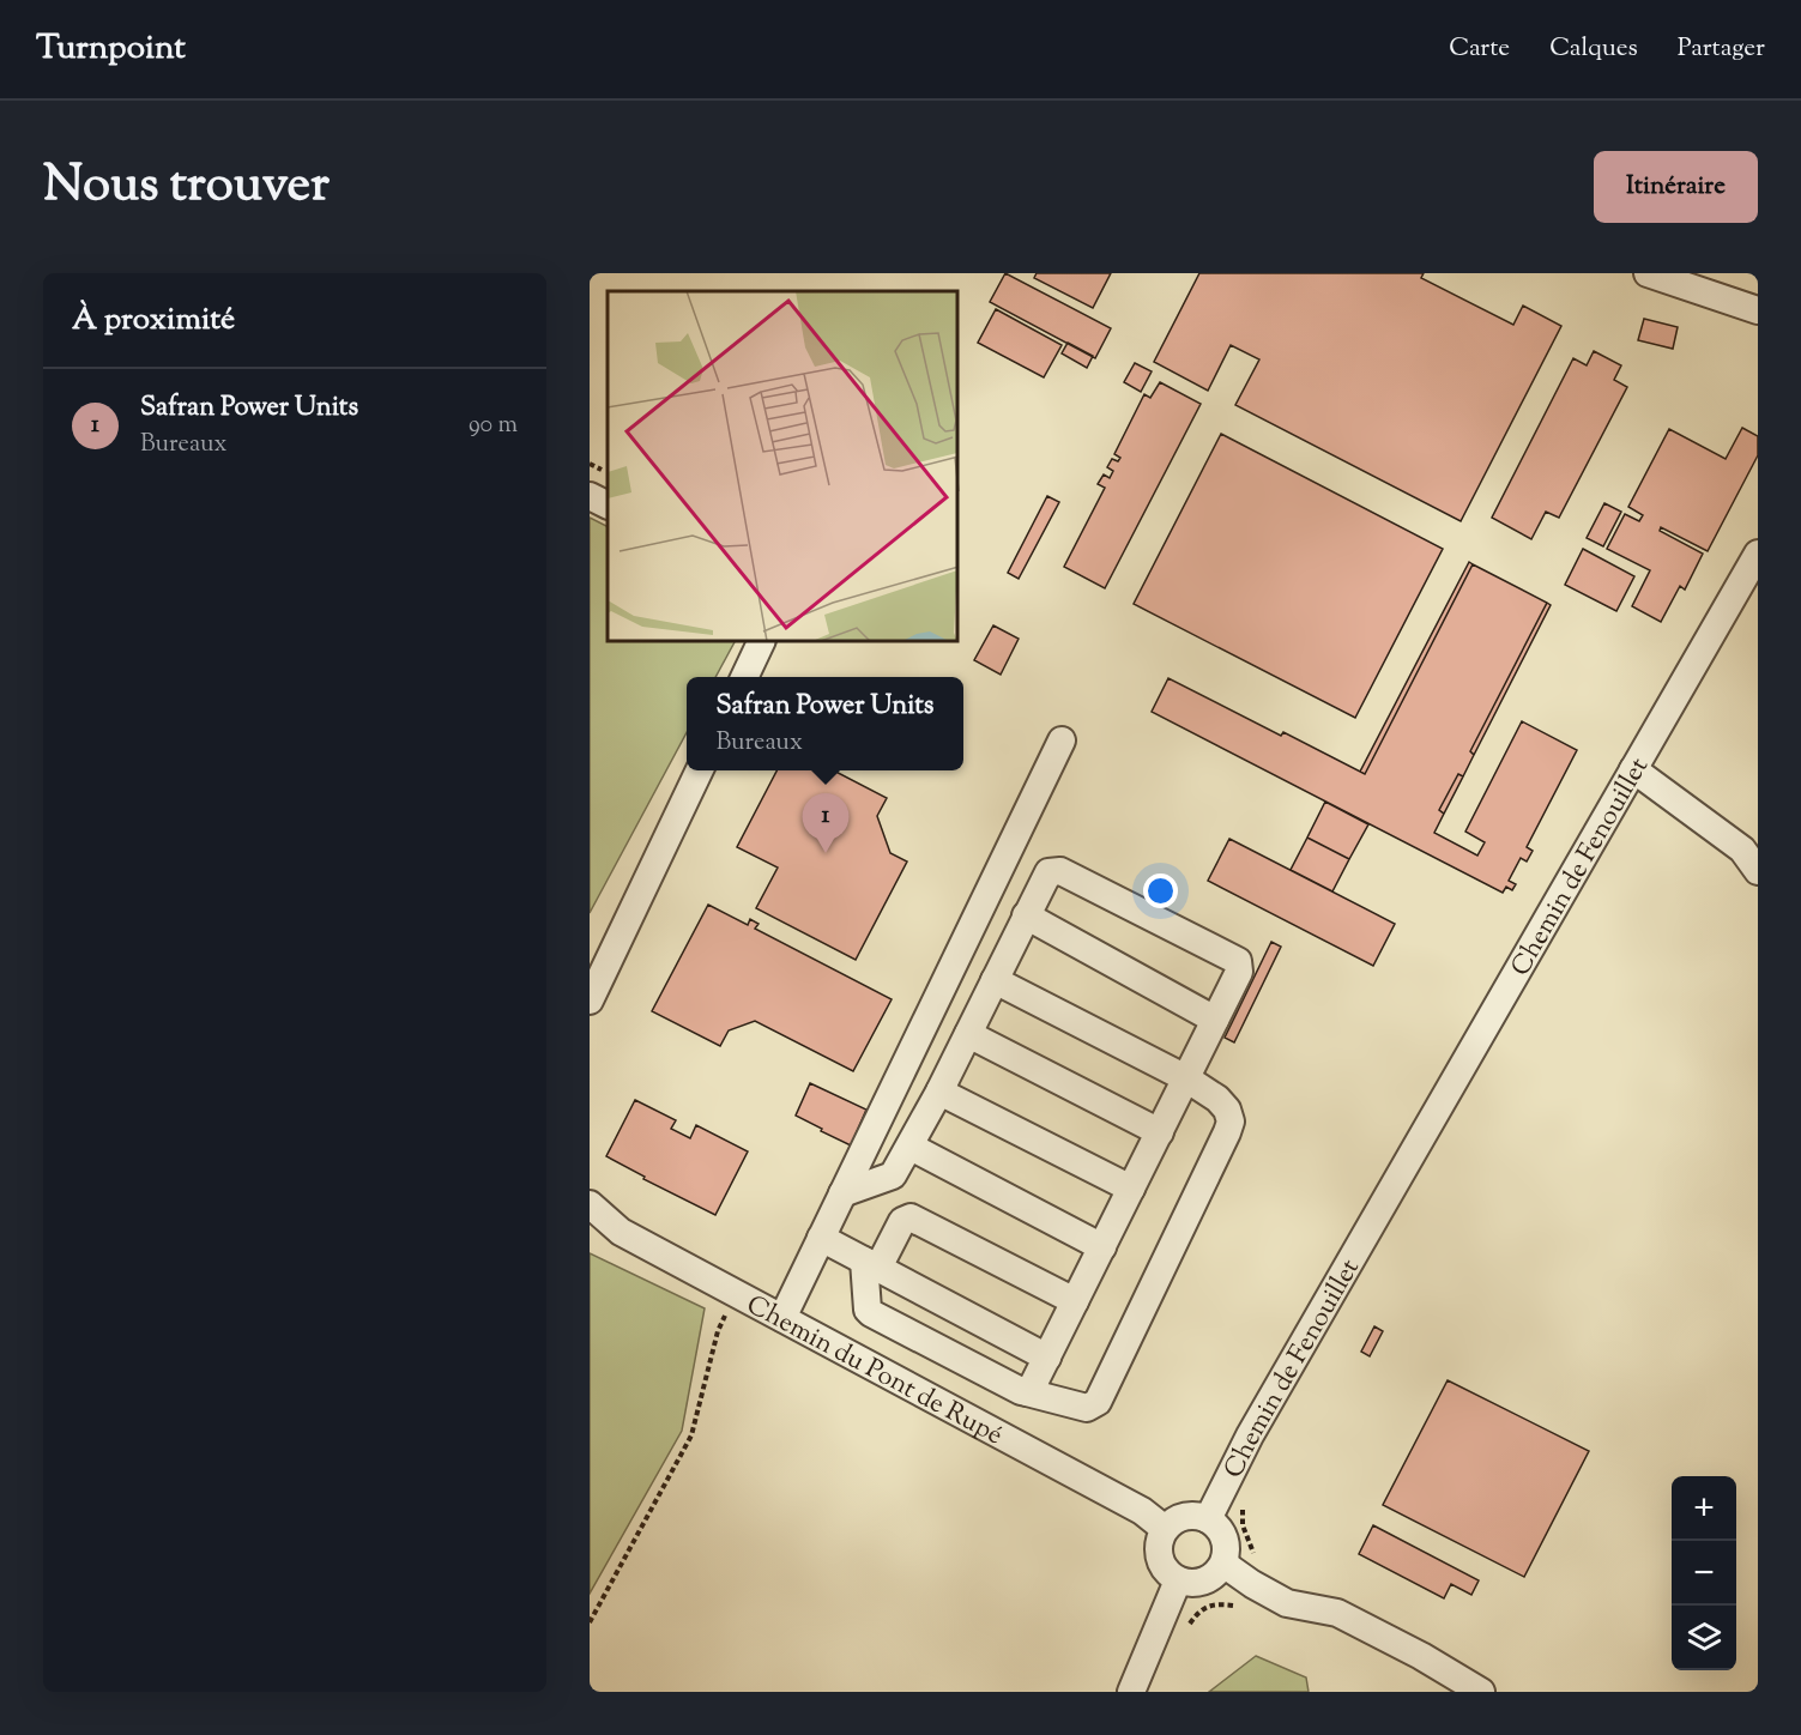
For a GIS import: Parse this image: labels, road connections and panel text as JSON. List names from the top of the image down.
{
  "streets": {
    "street": ["Chemin de Fenouillet", "Chemin du Pont de Rupé"]
  },
  "crossings": [
    ["Chemin de Fenouillet", "Chemin du Pont de Rupé"]
  ],
  "page": {
    "header": "Turnpoint",
    "nav": ["Carte", "Calques", "Partager"],
    "title": "Nous trouver",
    "buttons": "Itinéraire",
    "heading": "À proximité",
    "list": [
      {
        "mark": "1",
        "name": "Safran Power Units",
        "note": "Bureaux",
        "value": "90 m"
      }
    ],
    "popup": ["Safran Power Units", "Bureaux"],
    "pins": "1",
    "map_buttons": ["+", "−"]
  }
}
